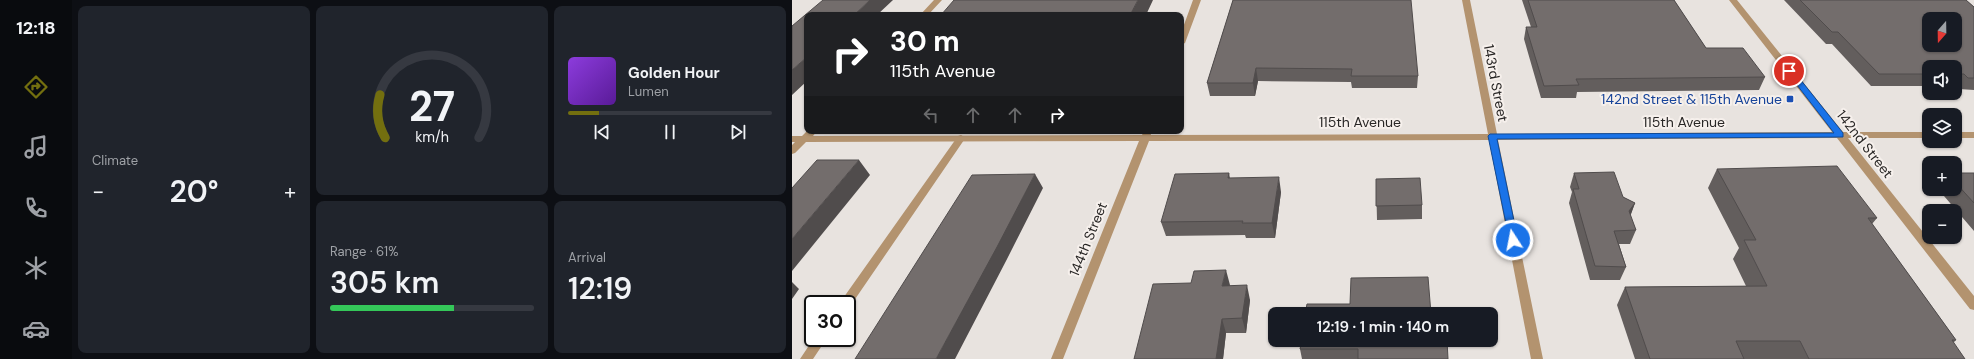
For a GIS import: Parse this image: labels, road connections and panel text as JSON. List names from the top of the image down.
{
  "streets": {
    "street": [
      "143rd Street",
      "115th Avenue",
      "142nd Street",
      "144th Street"
    ]
  },
  "crossings": [
    ["143rd Street", "115th Avenue"],
    ["115th Avenue", "142nd Street"],
    ["115th Avenue", "144th Street"]
  ],
  "places": {
    "transit": ["142nd Street & 115th Avenue"]
  },
  "north": "bottom",
  "page": {
    "tabs": "12:18",
    "tile": [
      "Climate",
      ["Range · 61%", "305 km"],
      ["Arrival", "12:19"]
    ],
    "map_buttons": ["+", "−"],
    "turn": ["30 m", "115th Avenue"],
    "song": ["Golden Hour", "Lumen"],
    "heat": ["−", "20°", "+"],
    "limit": "30",
    "trip": "12:19 · 1 min · 140 m",
    "gauge": ["27", "km/h"]
  }
}
